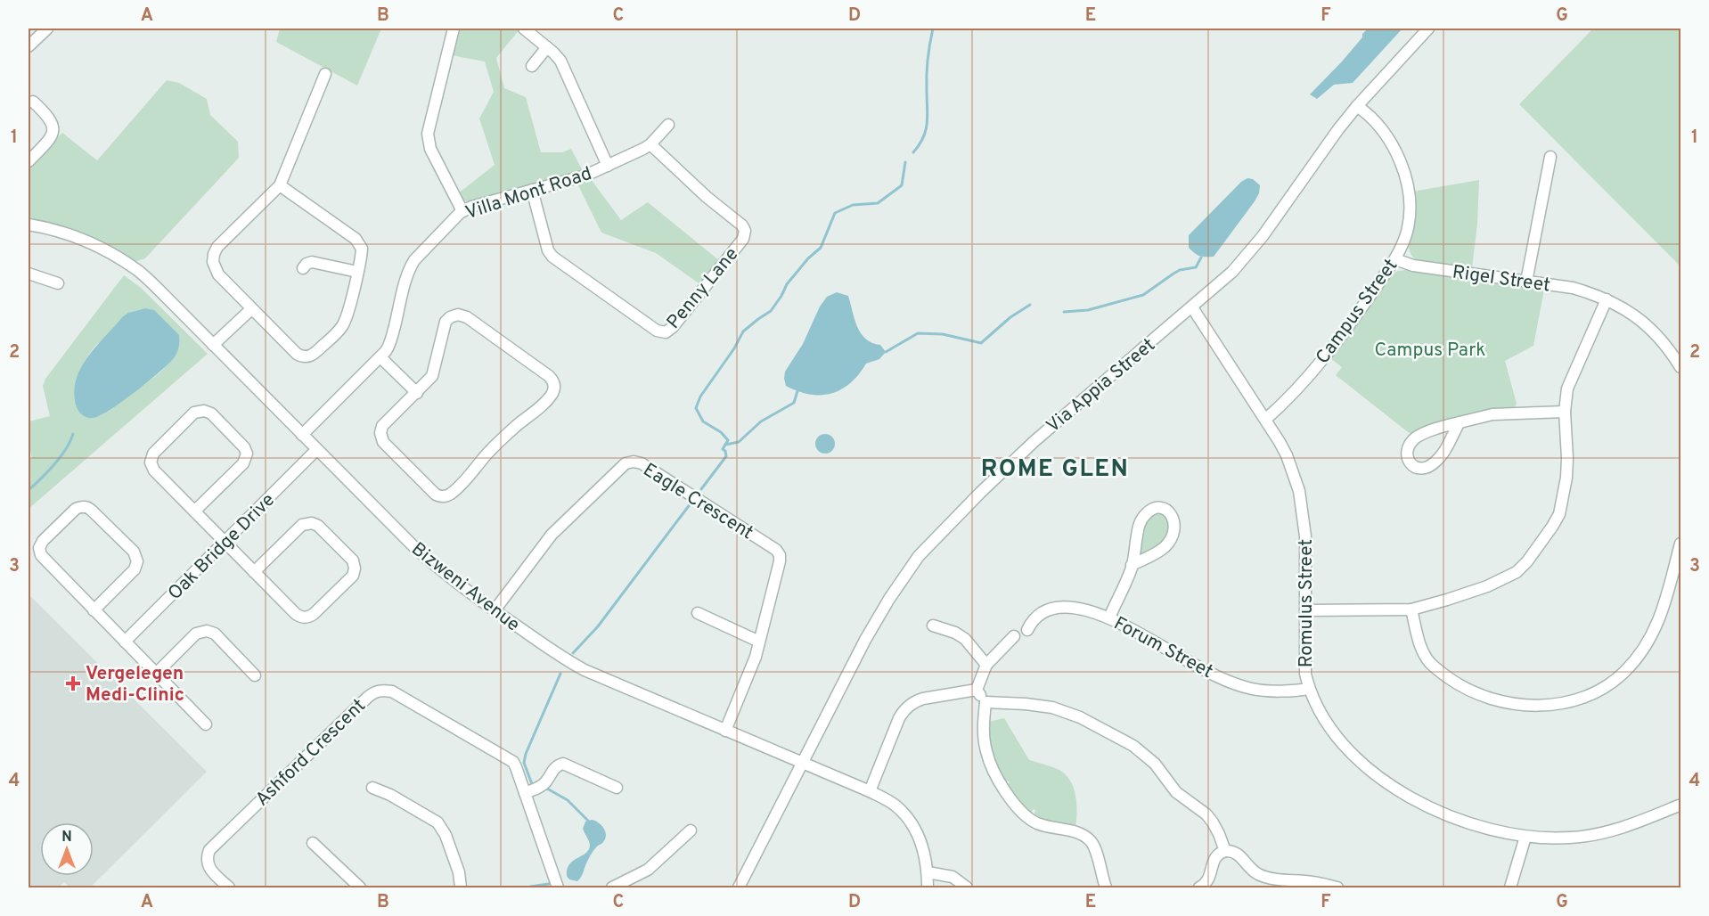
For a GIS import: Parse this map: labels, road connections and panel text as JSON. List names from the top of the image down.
{
  "streets": {
    "street": [
      "Villa Mont Road",
      "Rigel Street",
      "Penny Lane",
      "Campus Street",
      "Via Appia Street",
      "Eagle Crescent",
      "Oak Bridge Drive",
      "Bizweni Avenue",
      "Romulus Street",
      "Forum Street",
      "Ashford Crescent"
    ]
  },
  "crossings": [
    ["Villa Mont Road", "Penny Lane"],
    ["Villa Mont Road", "Bizweni Avenue"],
    ["Rigel Street", "Campus Street"],
    ["Campus Street", "Via Appia Street"],
    ["Campus Street", "Romulus Street"],
    ["Via Appia Street", "Bizweni Avenue"],
    ["Via Appia Street", "Romulus Street"],
    ["Eagle Crescent", "Bizweni Avenue"],
    ["Oak Bridge Drive", "Bizweni Avenue"],
    ["Romulus Street", "Forum Street"]
  ],
  "districts": ["ROME GLEN"],
  "parks": ["Campus Park"],
  "places": {
    "health": ["Vergelegen Medi-Clinic"]
  },
  "north": "top",
  "grid": {
    "columns": [
      "A",
      "B",
      "C",
      "D",
      "E",
      "F",
      "G"
    ],
    "rows": [
      "1",
      "2",
      "3",
      "4"
    ]
  }
}
